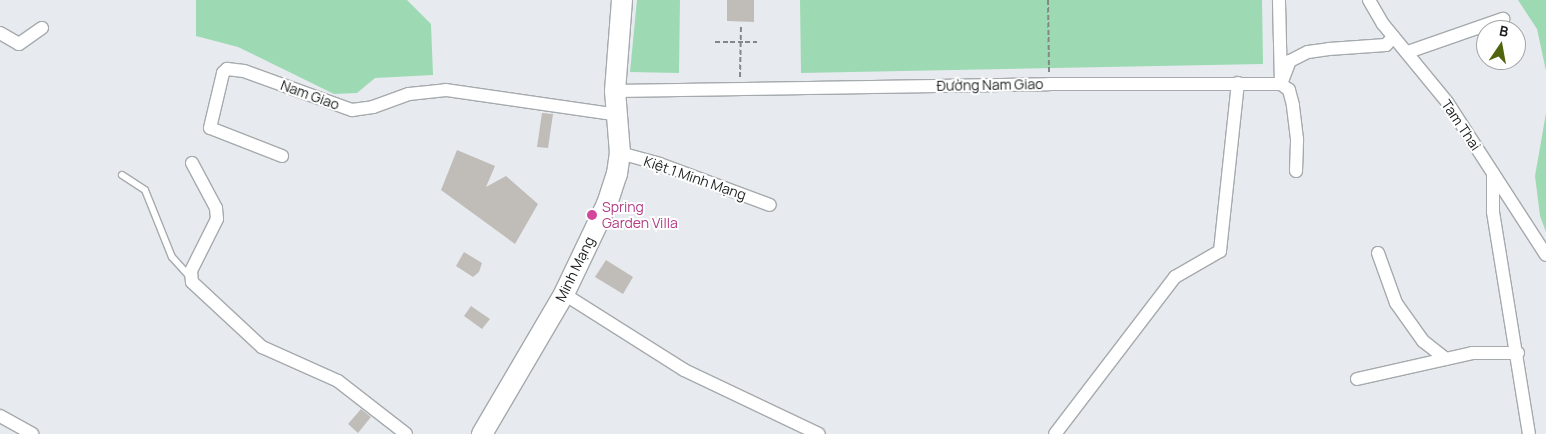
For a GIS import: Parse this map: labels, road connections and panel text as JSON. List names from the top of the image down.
{
  "streets": {
    "highway": ["Minh Mạng"],
    "street": [
      "Đường Nam Giao",
      "Nam Giao",
      "Tam Thai",
      "Kiệt 1 Minh Mạng"
    ]
  },
  "crossings": [
    ["Đường Nam Giao", "Minh Mạng"],
    ["Nam Giao", "Minh Mạng"],
    ["Kiệt 1 Minh Mạng", "Minh Mạng"]
  ],
  "places": ["Spring Garden Villa"],
  "north": "top"
}
